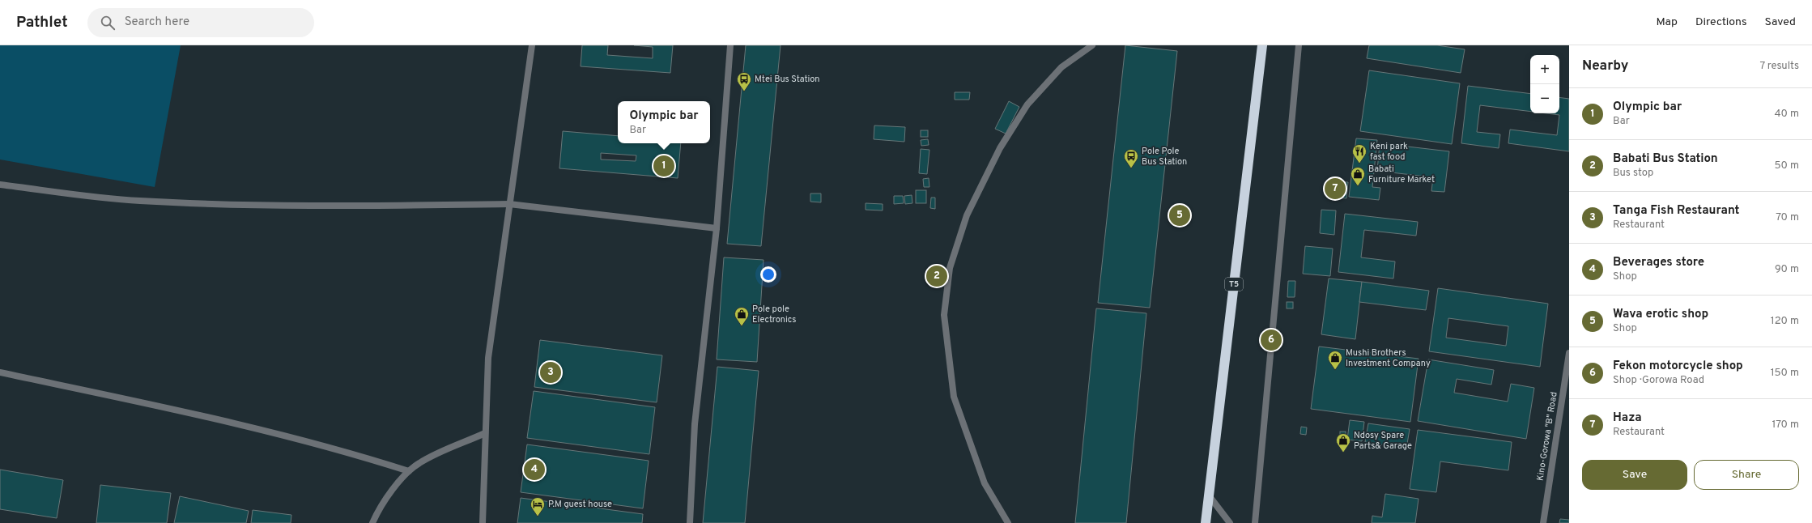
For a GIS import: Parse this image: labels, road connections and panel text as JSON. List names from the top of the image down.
{
  "streets": {
    "highway": ["T5"],
    "street": ["Kino-Gorowa \"B\" Road"]
  },
  "places": {
    "bus stop": ["Mtei Bus Station", "Pole Pole Bus Station"],
    "restaurant": ["Keni park fast food"],
    "shop": [
      "Babati Furniture Market",
      "Pole pole Electronics",
      "Mushi Brothers Investment Company",
      "Ndosy Spare Parts& Garage"
    ],
    "hotel": ["P.M guest house"]
  },
  "page": {
    "header": "Pathlet",
    "search": "Search here",
    "nav": ["Map", "Directions", "Saved"],
    "heading": ["Nearby", "7 results"],
    "map_buttons": ["+", "−"],
    "list": [
      {
        "mark": "1",
        "name": "Olympic bar",
        "note": "Bar",
        "value": "40 m"
      },
      {
        "mark": "2",
        "name": "Babati Bus Station",
        "note": "Bus stop",
        "value": "50 m"
      },
      {
        "mark": "3",
        "name": "Tanga Fish Restaurant",
        "note": "Restaurant",
        "value": "70 m"
      },
      {
        "mark": "4",
        "name": "Beverages store",
        "note": "Shop",
        "value": "90 m"
      },
      {
        "mark": "5",
        "name": "Wava erotic shop",
        "note": "Shop",
        "value": "120 m"
      },
      {
        "mark": "6",
        "name": "Fekon motorcycle shop",
        "note": "Shop · Gorowa Road",
        "value": "150 m"
      },
      {
        "mark": "7",
        "name": "Haza",
        "note": "Restaurant",
        "value": "170 m"
      }
    ],
    "popup": ["Olympic bar", "Bar"],
    "pins": [
      "1",
      "7",
      "5",
      "2",
      "6",
      "3",
      "4"
    ],
    "buttons": ["Save", "Share"]
  }
}
